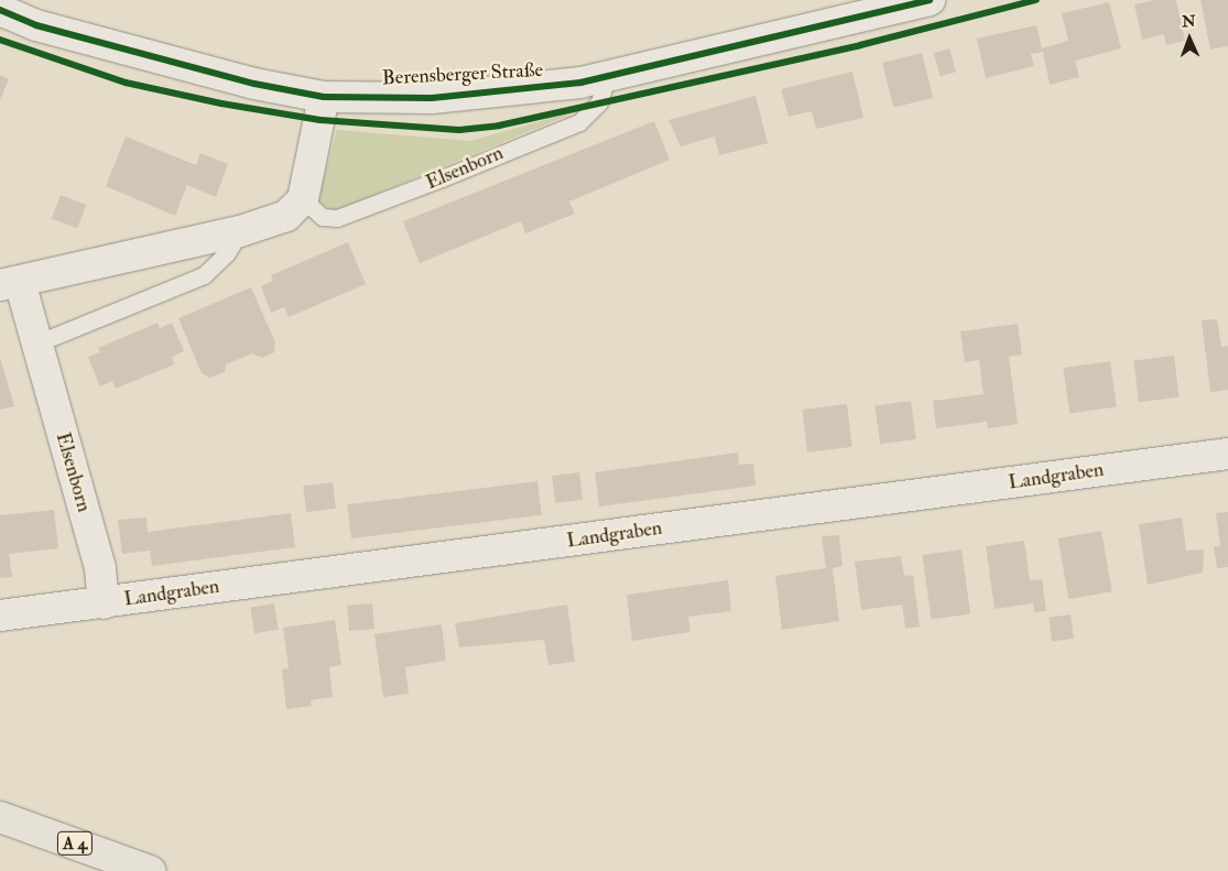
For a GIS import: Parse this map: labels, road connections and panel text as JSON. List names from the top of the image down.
{
  "streets": {
    "highway": ["A 4"],
    "street": ["Berensberger Straße", "Elsenborn", "Landgraben"]
  },
  "crossings": [
    ["Berensberger Straße", "Elsenborn"],
    ["Elsenborn", "Landgraben"]
  ],
  "north": "top"
}
